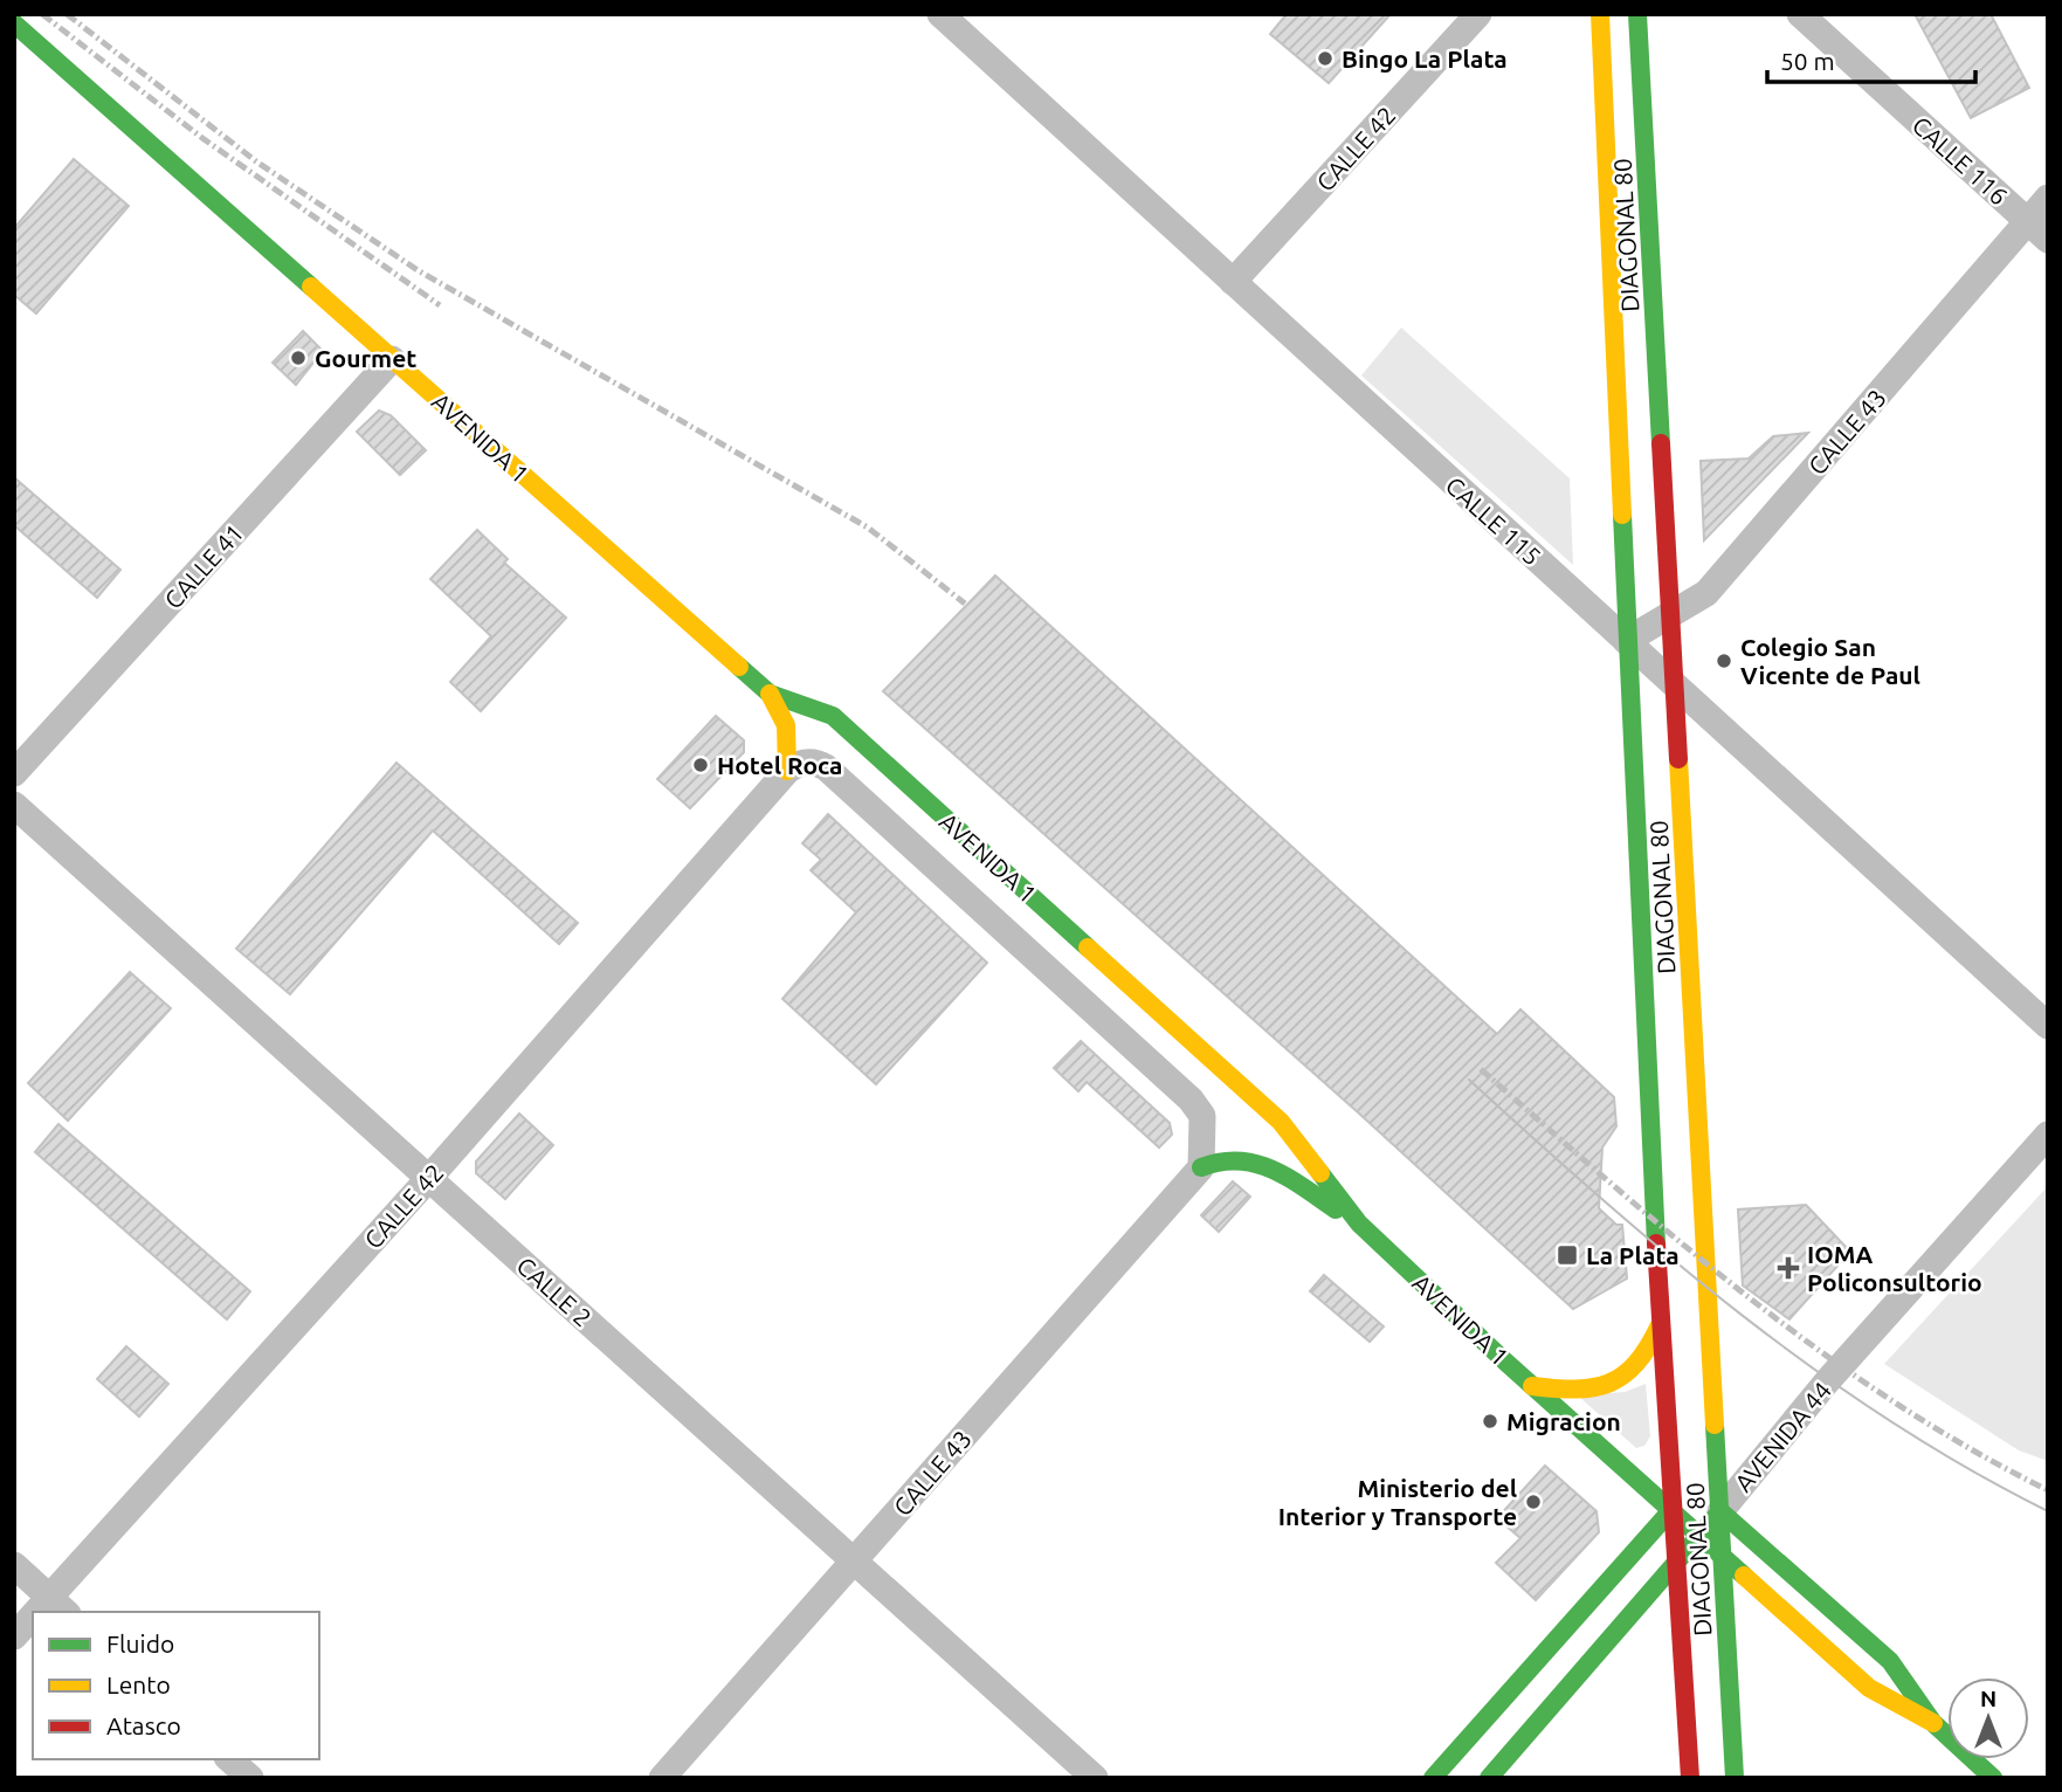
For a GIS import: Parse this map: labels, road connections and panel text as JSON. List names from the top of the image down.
{
  "streets": {
    "main road": ["DIAGONAL 80", "AVENIDA 1", "AVENIDA 44"],
    "street": [
      "CALLE 42",
      "CALLE 116",
      "CALLE 43",
      "CALLE 115",
      "CALLE 41",
      "CALLE 2"
    ]
  },
  "crossings": [
    ["CALLE 42", "AVENIDA 1"],
    ["CALLE 42", "CALLE 115"],
    ["CALLE 42", "CALLE 2"],
    ["CALLE 116", "CALLE 43"],
    ["DIAGONAL 80", "CALLE 43"],
    ["DIAGONAL 80", "AVENIDA 1"],
    ["DIAGONAL 80", "CALLE 115"],
    ["DIAGONAL 80", "AVENIDA 44"],
    ["CALLE 43", "AVENIDA 1"],
    ["CALLE 43", "CALLE 115"],
    ["CALLE 43", "CALLE 2"],
    ["AVENIDA 1", "CALLE 41"],
    ["AVENIDA 1", "AVENIDA 44"]
  ],
  "places": {
    "other": [
      "Bingo La Plata",
      "Gourmet",
      "Colegio San Vicente de Paul",
      "Hotel Roca",
      "Migracion",
      "Ministerio del Interior y Transporte"
    ],
    "transit": ["La Plata"],
    "health": ["IOMA Policonsultorio"]
  },
  "legend": ["Fluido", "Lento", "Atasco"],
  "scale_bar": "50 m",
  "north": "top"
}
